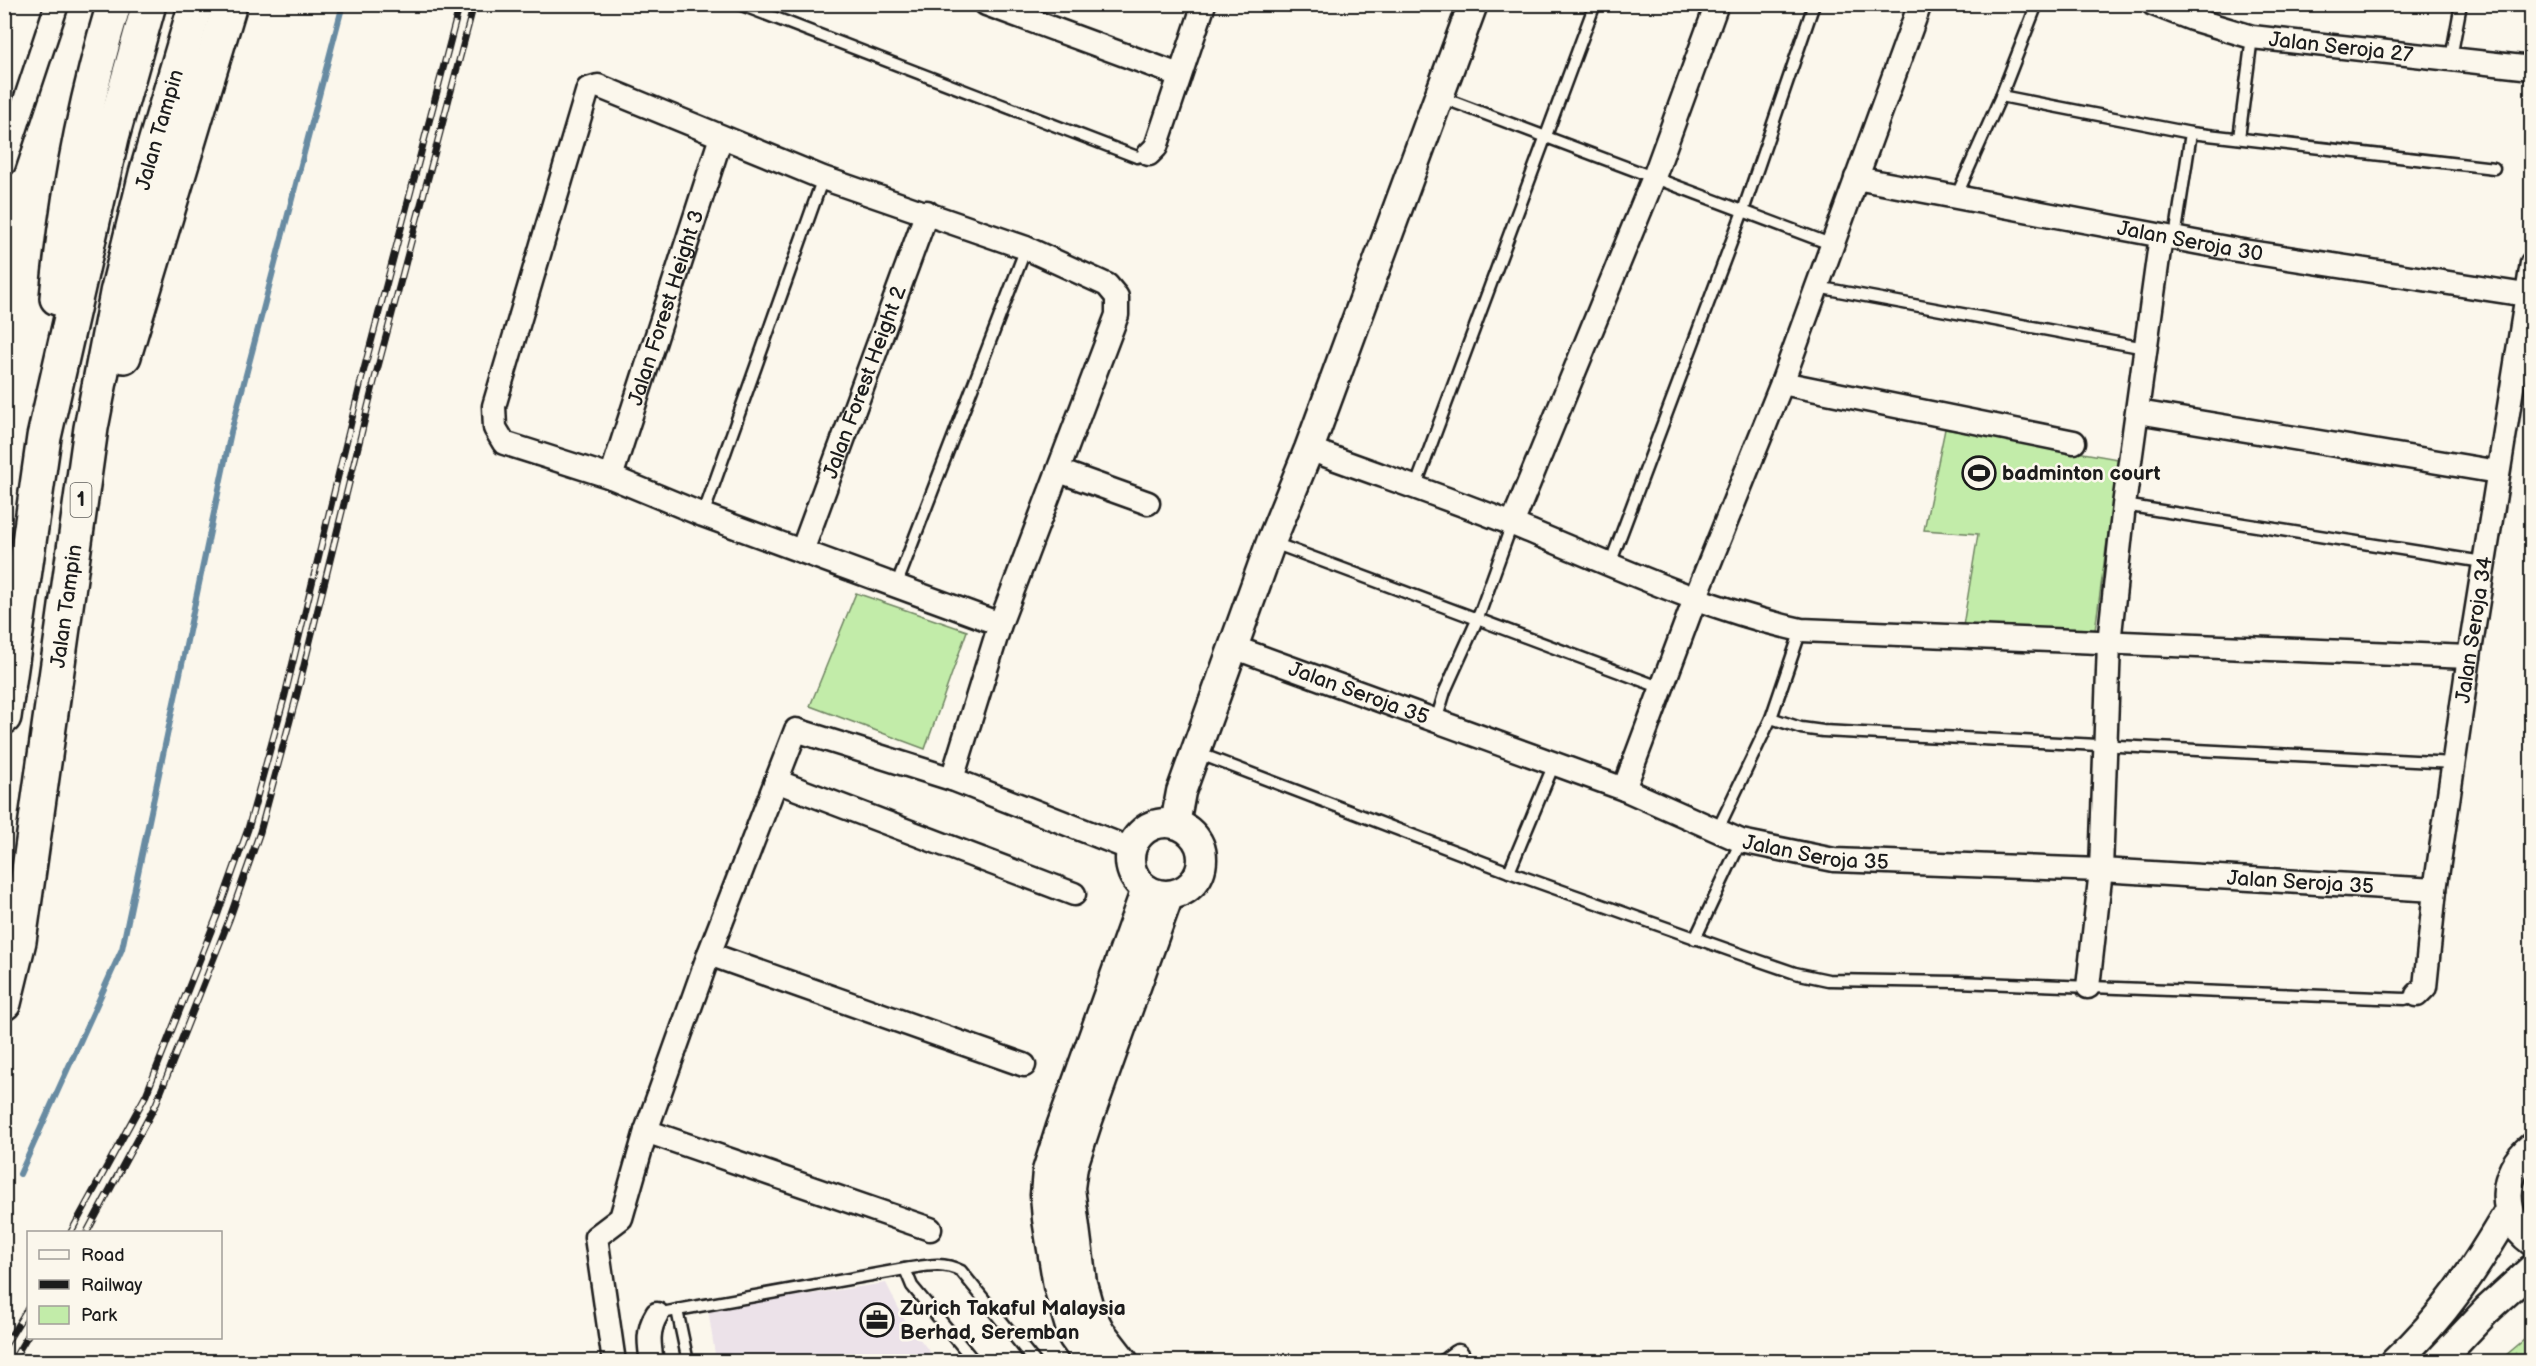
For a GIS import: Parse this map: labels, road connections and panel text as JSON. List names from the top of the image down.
{
  "streets": {
    "highway": ["Jalan Tampin", "1"],
    "street": [
      "Jalan Seroja 27",
      "Jalan Seroja 30",
      "Jalan Forest Height 3",
      "Jalan Forest Height 2",
      "Jalan Seroja 34",
      "Jalan Seroja 35"
    ]
  },
  "crossings": [
    ["Jalan Seroja 30", "Jalan Seroja 34"],
    ["Jalan Seroja 34", "Jalan Seroja 35"]
  ],
  "places": {
    "sports": ["badminton court"],
    "office": ["Zurich Takaful Malaysia Berhad, Seremban"]
  },
  "legend": ["Road", "Railway", "Park"]
}
